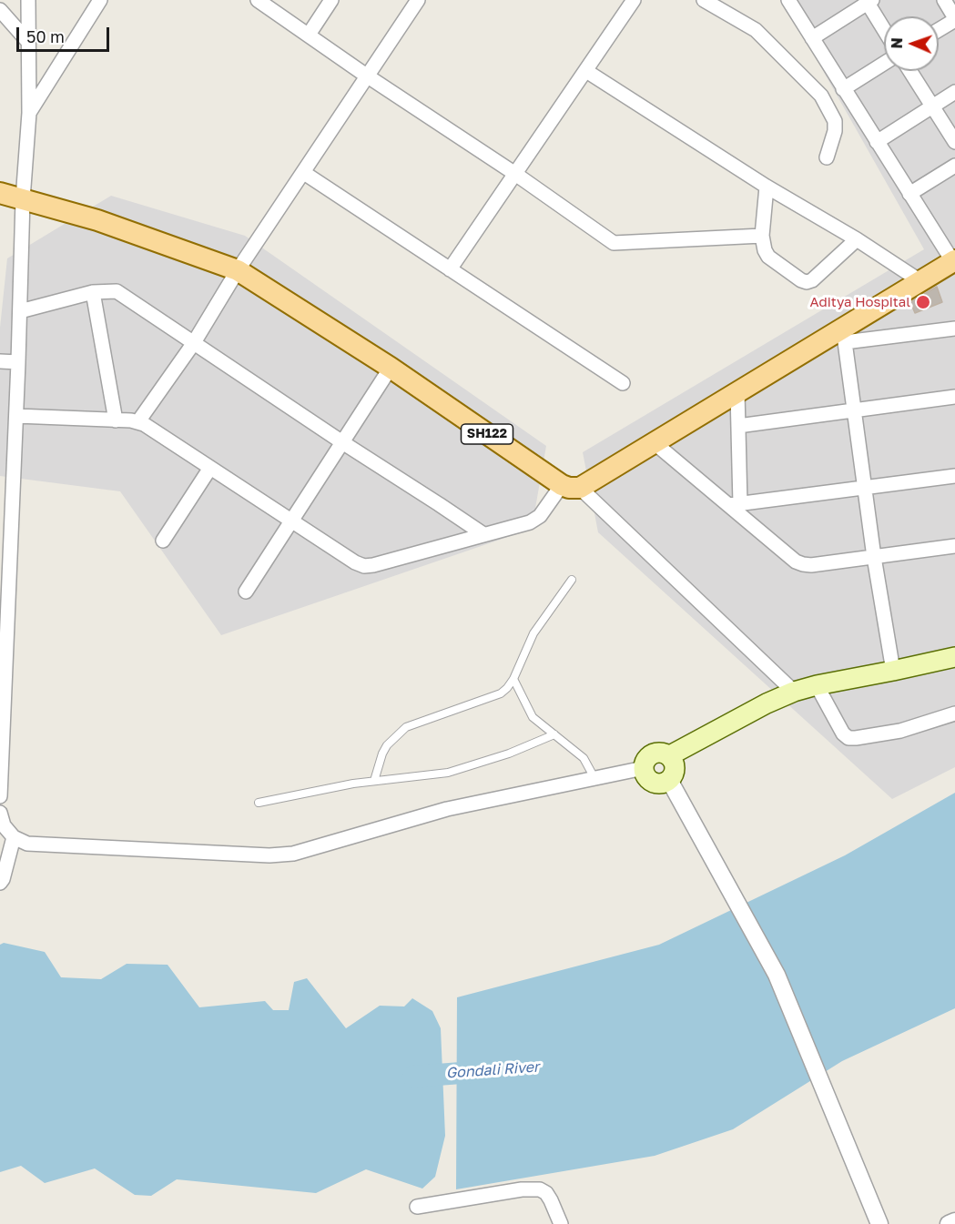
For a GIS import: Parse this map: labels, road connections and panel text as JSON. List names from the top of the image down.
{
  "streets": {
    "main road": ["SH122"]
  },
  "water": ["Gondali River"],
  "places": ["Aditya Hospital"],
  "scale_bar": "50 m",
  "north": "left"
}
